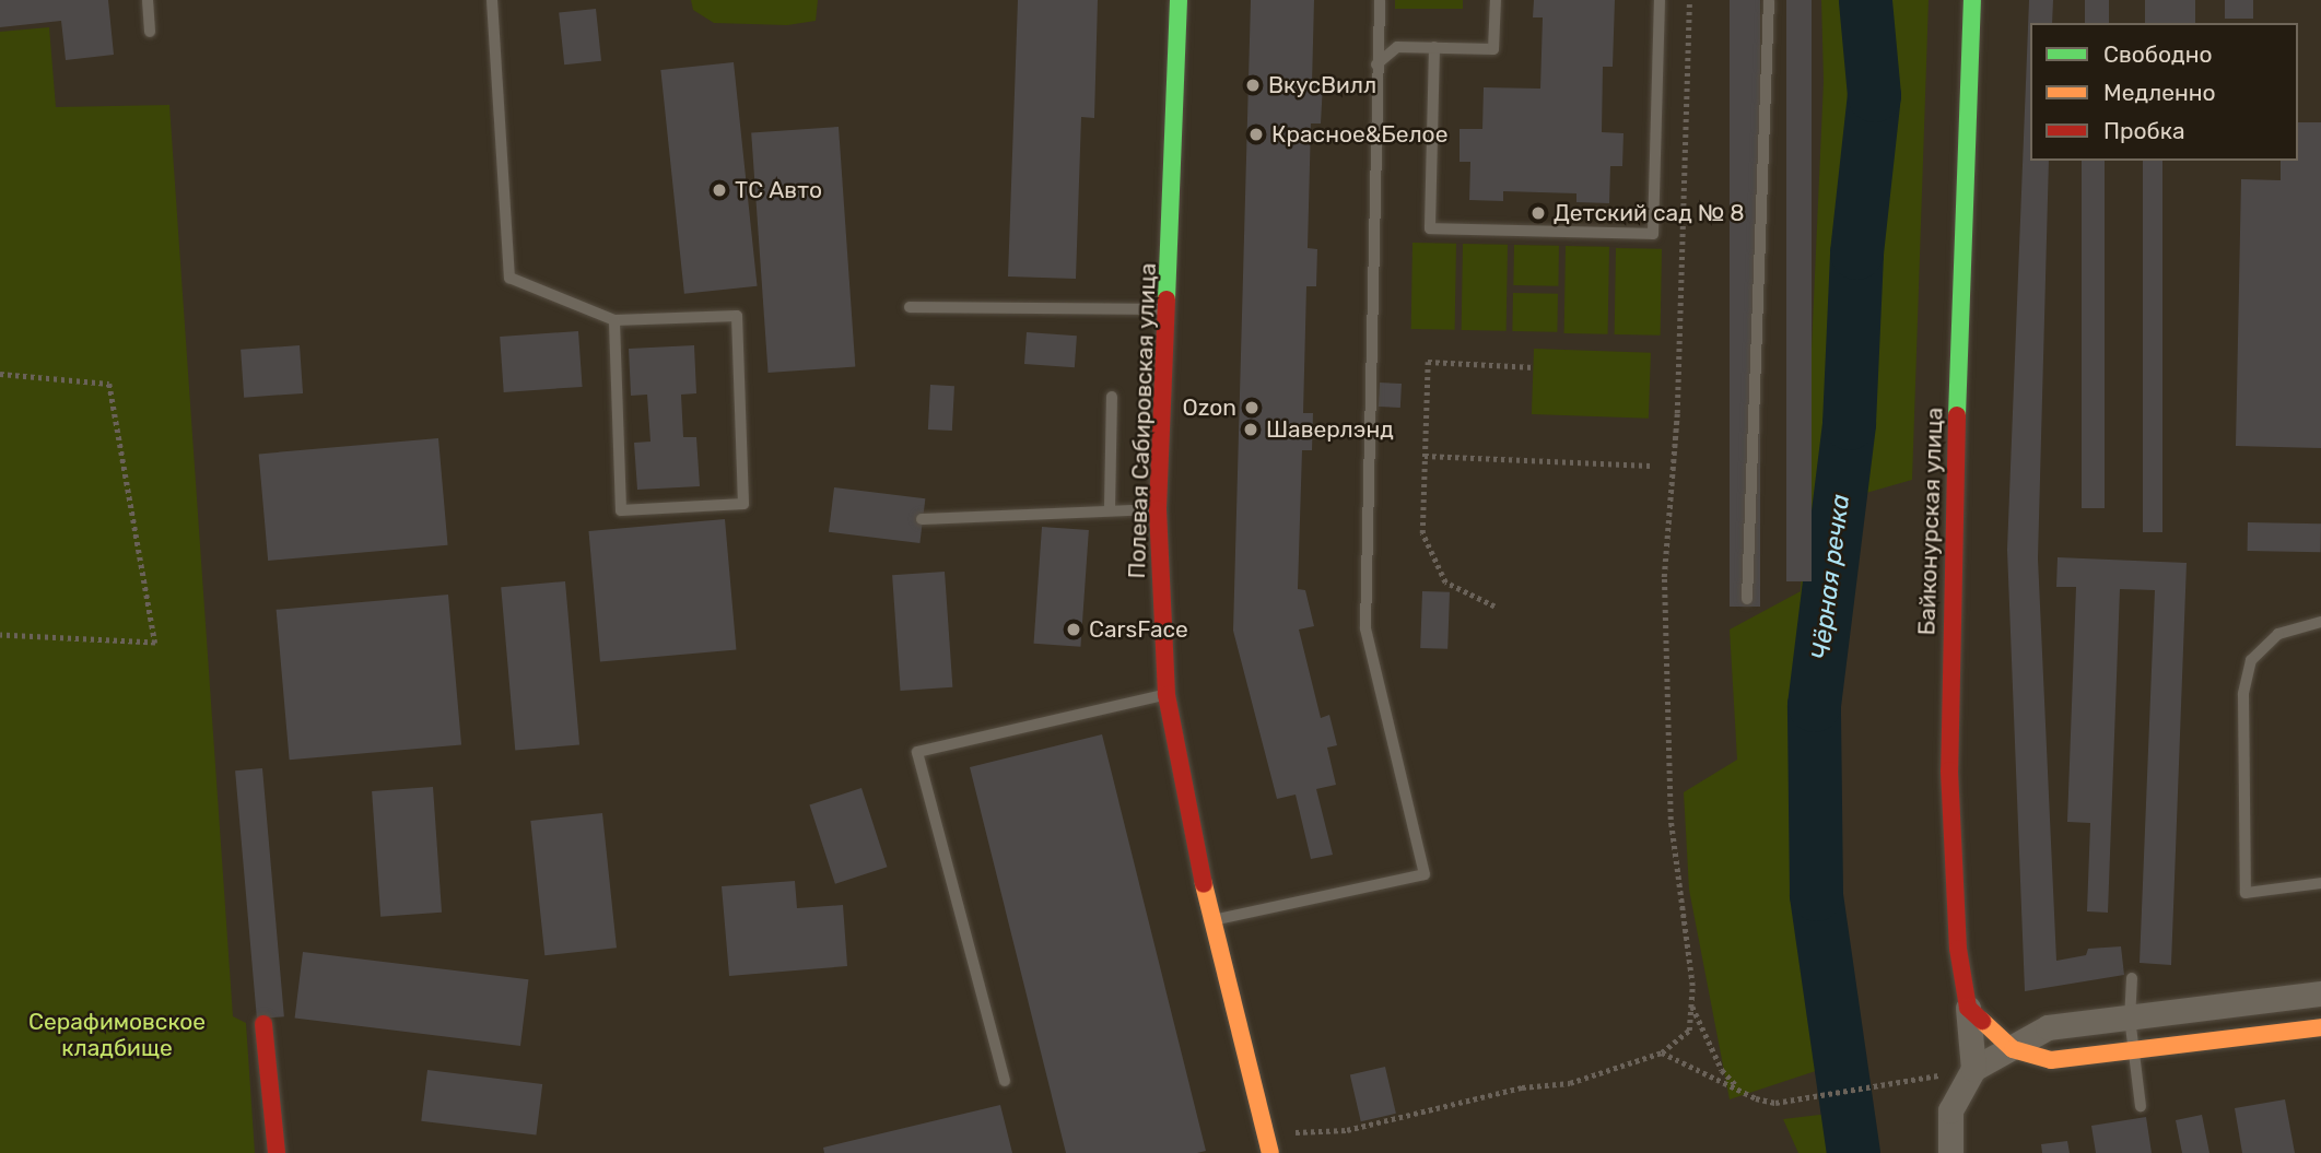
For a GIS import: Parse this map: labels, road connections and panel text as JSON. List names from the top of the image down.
{
  "streets": {
    "street": ["Полевая Сабировская улица", "Байконурская улица"]
  },
  "water": ["Чёрная речка"],
  "parks": ["Серафимовское кладбище"],
  "places": [
    "ВкусВилл",
    "Красное&Белое",
    "ТС Авто",
    "Детский сад № 8",
    "Ozon",
    "Шаверлэнд",
    "CarsFace"
  ],
  "legend": ["Свободно", "Медленно", "Пробка"]
}
